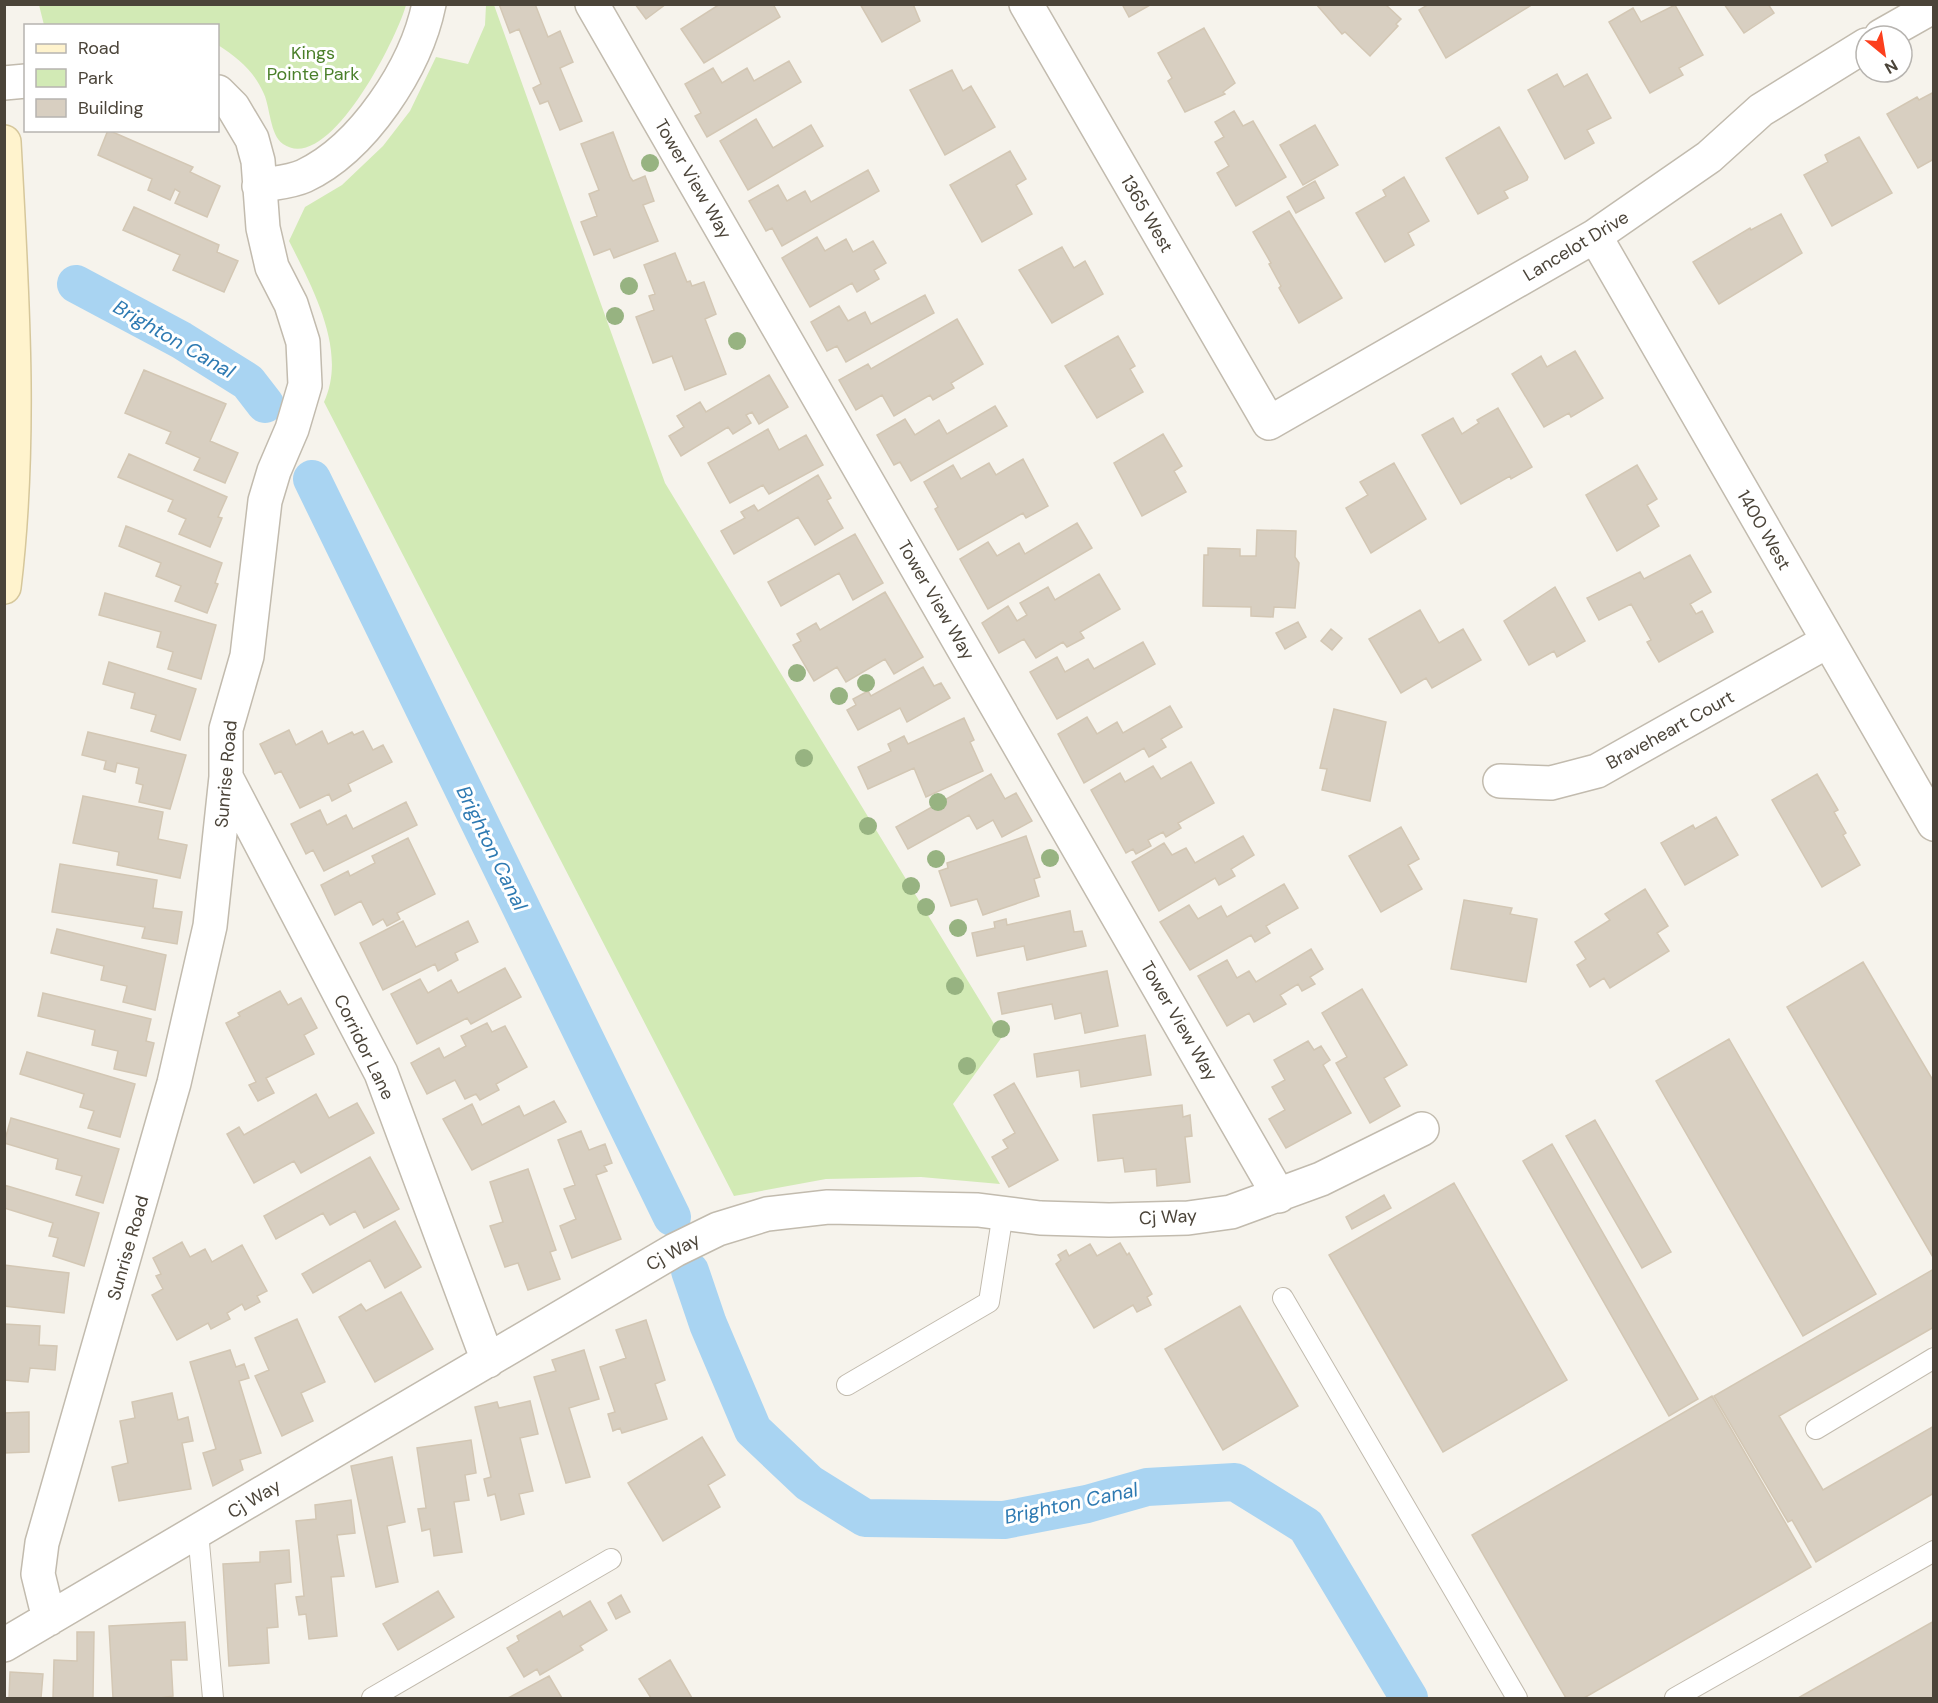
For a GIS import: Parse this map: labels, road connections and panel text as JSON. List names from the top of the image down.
{
  "streets": {
    "street": [
      "Tower View Way",
      "1365 West",
      "Lancelot Drive",
      "1400 West",
      "Braveheart Court",
      "Sunrise Road",
      "Corridor Lane",
      "Cj Way"
    ]
  },
  "crossings": [
    ["Tower View Way", "Cj Way"],
    ["1365 West", "Lancelot Drive"],
    ["Lancelot Drive", "1400 West"],
    ["1400 West", "Braveheart Court"],
    ["Sunrise Road", "Corridor Lane"],
    ["Sunrise Road", "Cj Way"],
    ["Corridor Lane", "Cj Way"]
  ],
  "water": ["Brighton Canal"],
  "parks": ["Kings Pointe Park"],
  "legend": ["Road", "Park", "Building"],
  "north": "bottom right"
}
